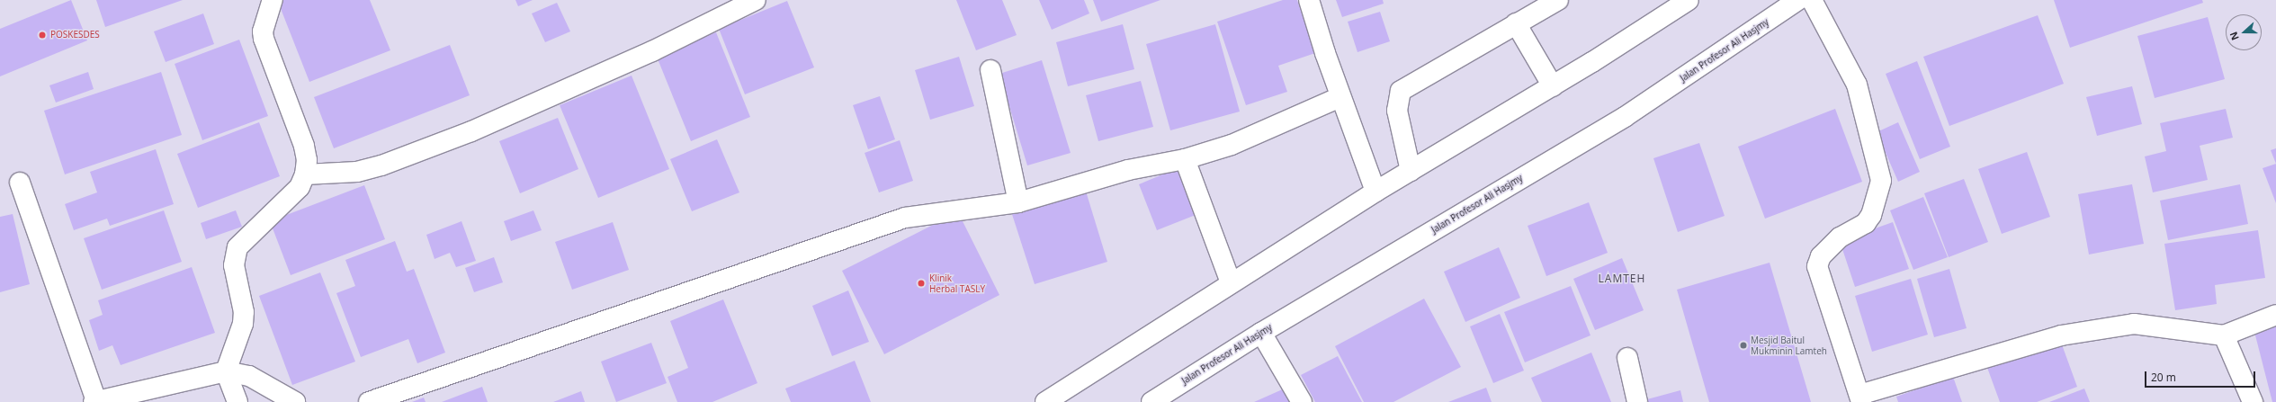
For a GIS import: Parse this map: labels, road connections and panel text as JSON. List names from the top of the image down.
{
  "streets": {
    "street": ["Jalan Profesor Ali Hasjmy"]
  },
  "districts": ["LAMTEH"],
  "places": ["POSKESDES", "Klinik Herbal TASLY", "Mesjid Baitul Mukminin Lamteh"],
  "scale_bar": "20 m",
  "north": "left"
}
